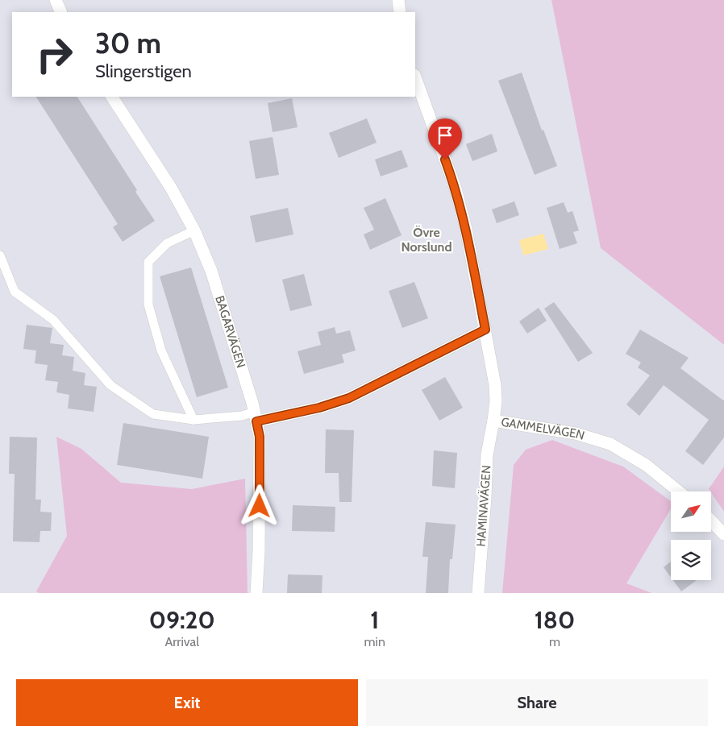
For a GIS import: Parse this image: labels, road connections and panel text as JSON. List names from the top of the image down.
{
  "streets": {
    "street": ["BAGARVÄGEN", "GAMMELVÄGEN", "HAMINAVÄGEN"]
  },
  "crossings": [
    ["GAMMELVÄGEN", "HAMINAVÄGEN"]
  ],
  "districts": ["Övre Norslund"],
  "north": "top right",
  "page": {
    "turn": ["30 m", "Slingerstigen"],
    "eta": [
      "09:20",
      "Arrival",
      "1",
      "min",
      "180",
      "m"
    ],
    "buttons": ["Exit", "Share"]
  }
}
